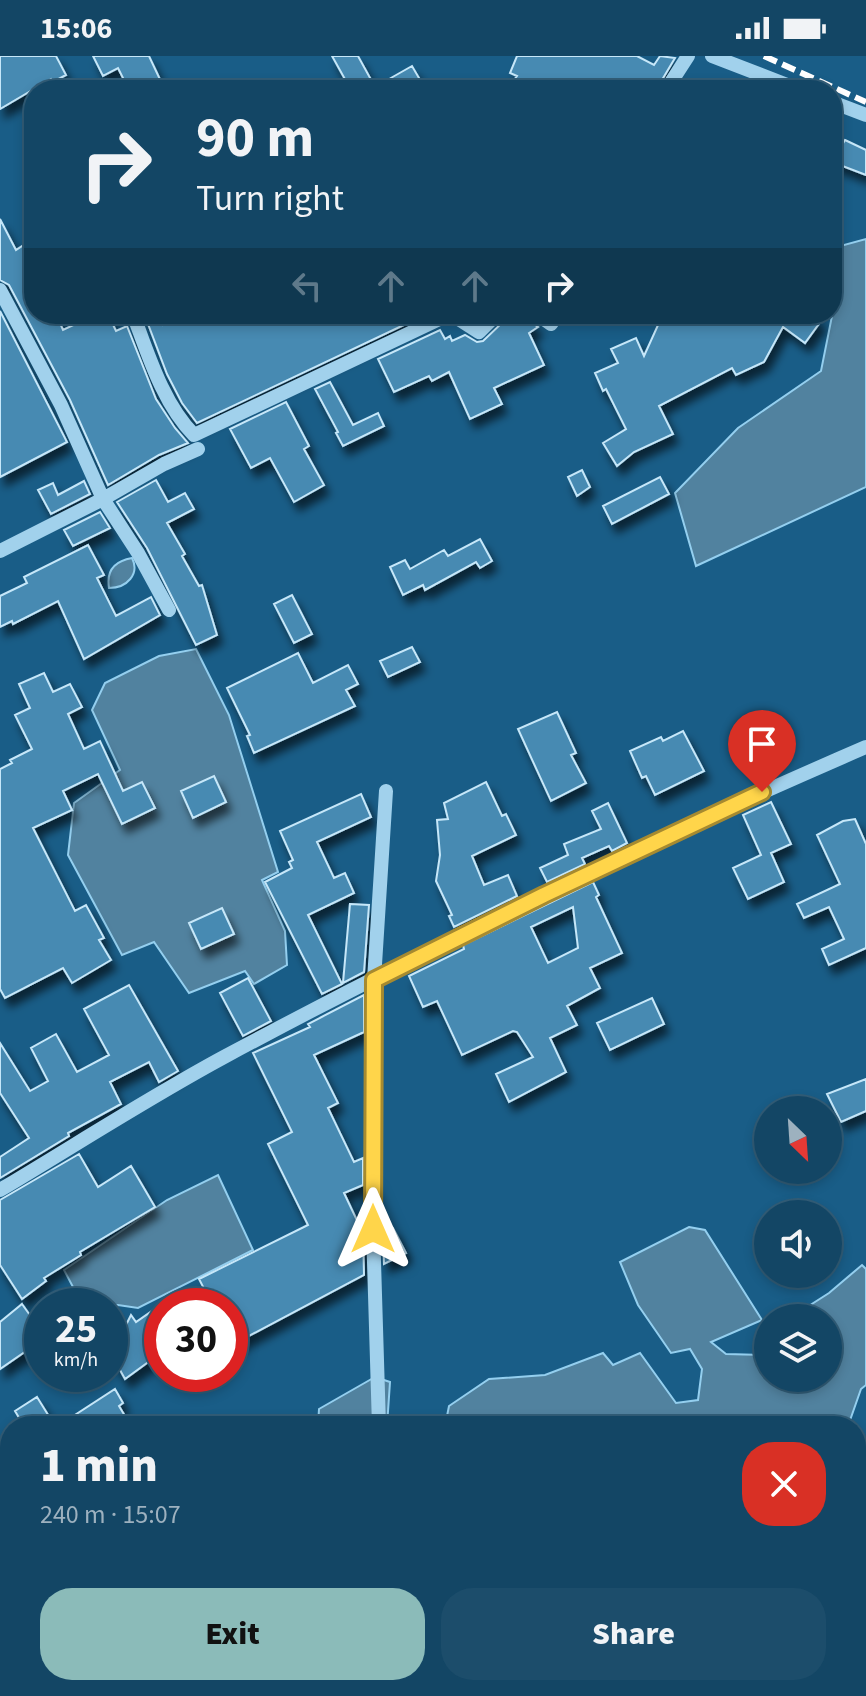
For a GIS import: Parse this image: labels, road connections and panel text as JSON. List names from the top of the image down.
{
  "north": "bottom right",
  "page": {
    "status": "15:06",
    "turn": ["90 m", "Turn right"],
    "speed": "25 km/h",
    "limit": "30",
    "heading": ["1 min", "240 m · 15:07"],
    "buttons": ["Exit", "Share"]
  }
}
